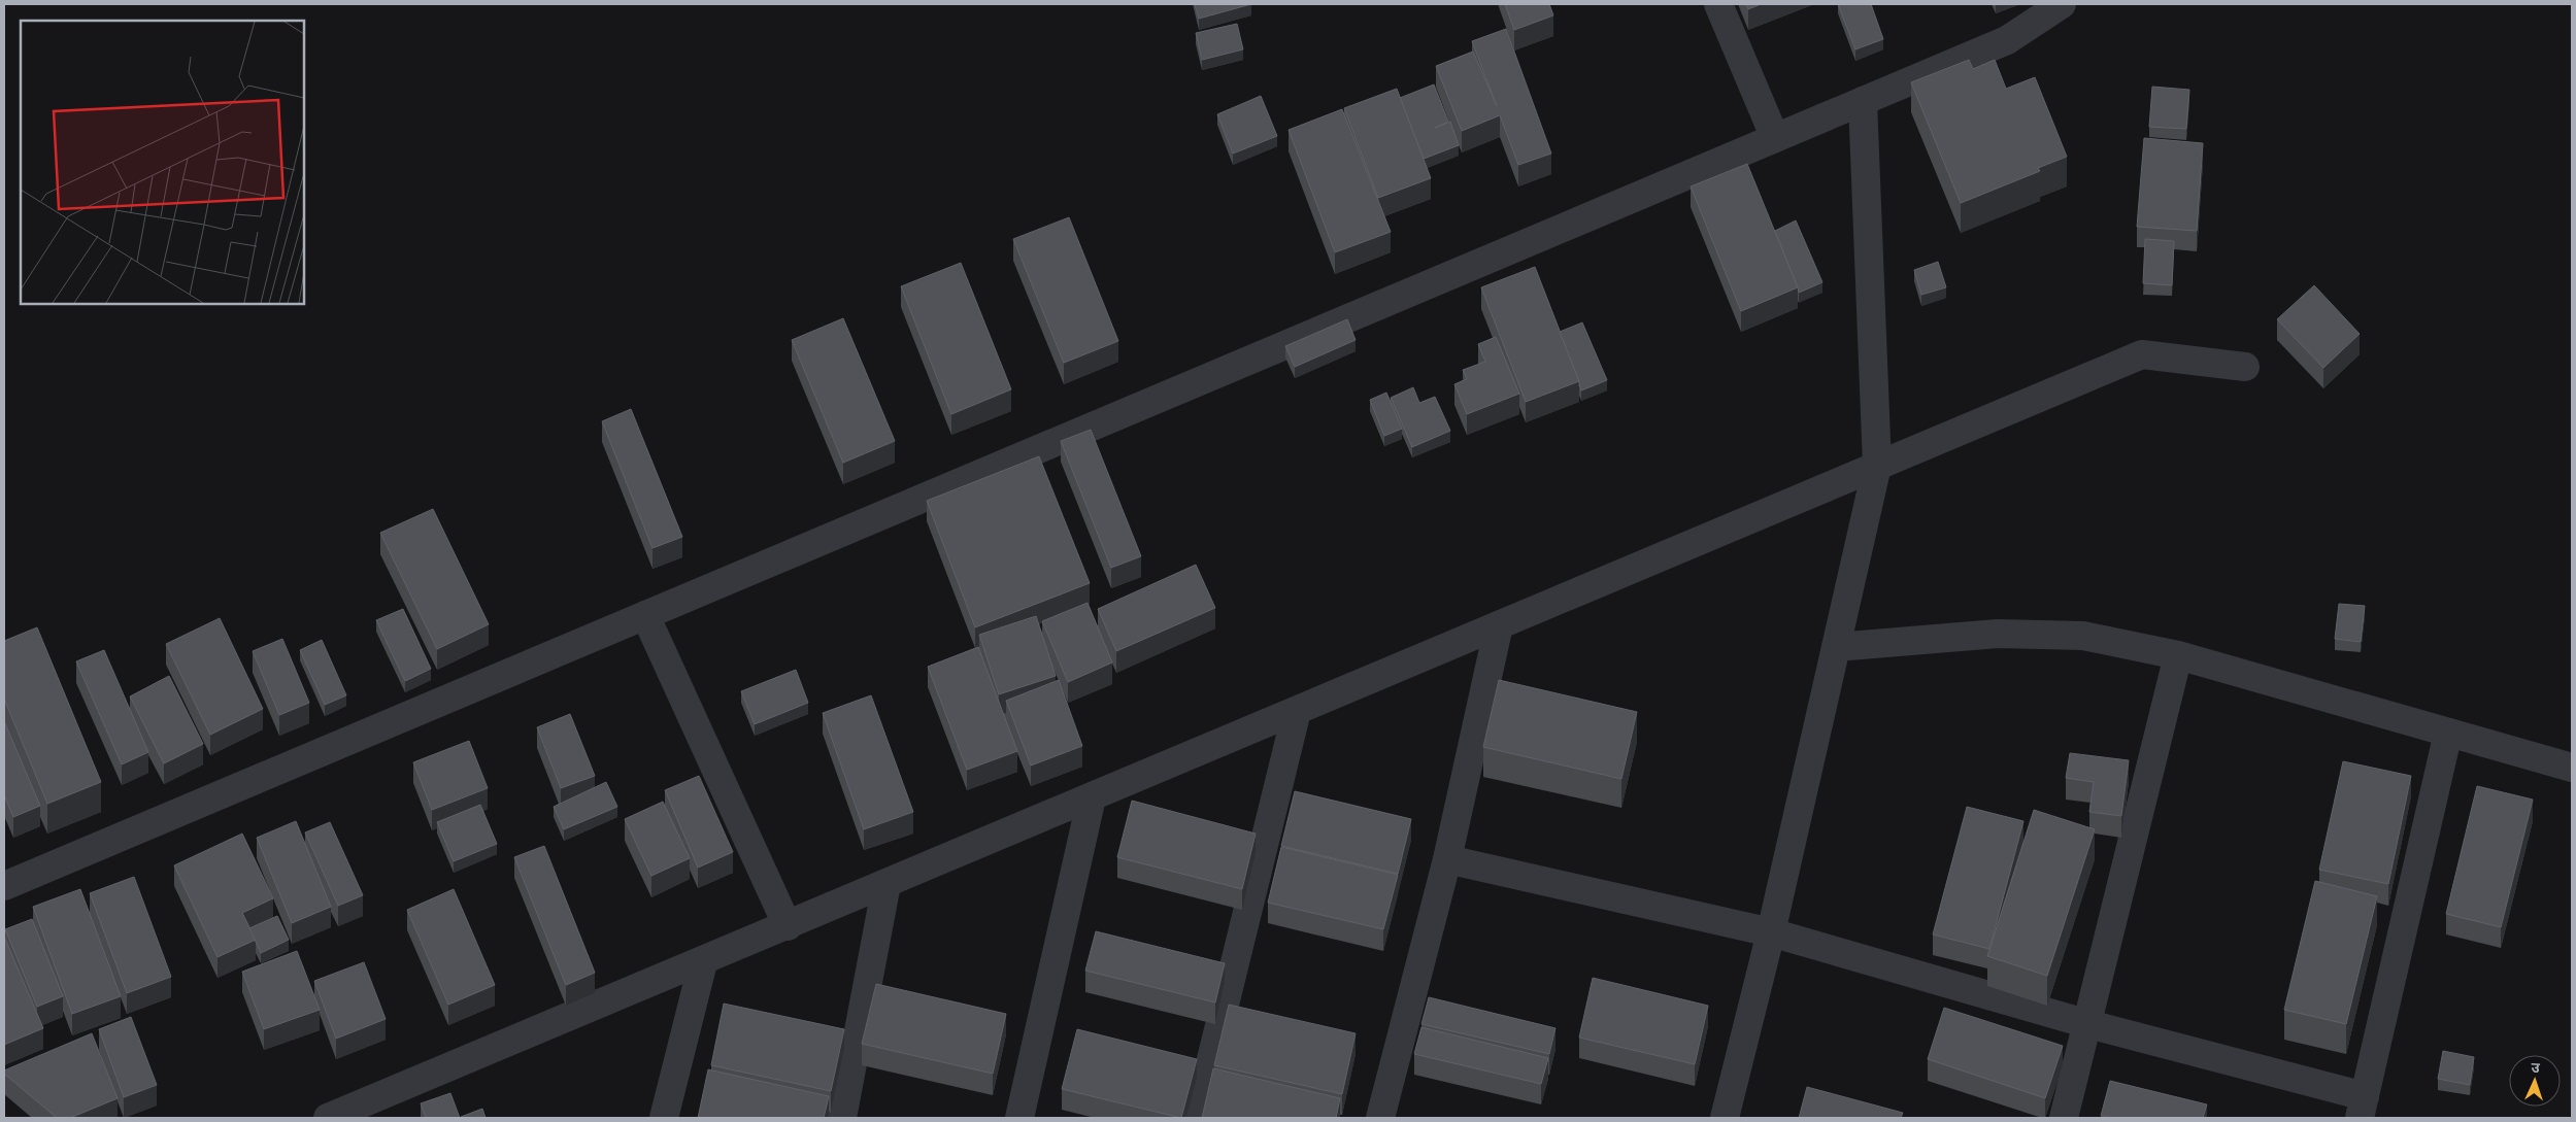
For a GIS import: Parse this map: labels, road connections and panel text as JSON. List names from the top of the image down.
{
  "north": "top"
}
